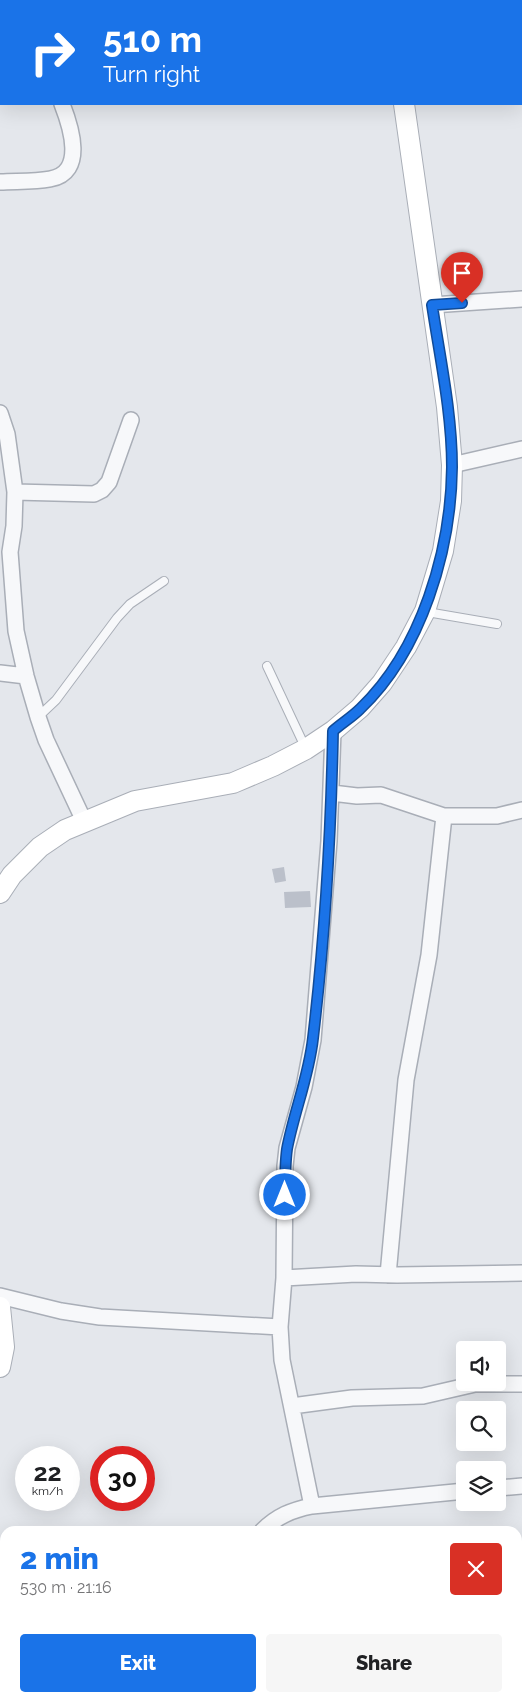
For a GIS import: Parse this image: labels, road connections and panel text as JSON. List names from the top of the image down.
{
  "page": {
    "turn": ["510 m", "Turn right"],
    "speed": "22 km/h",
    "limit": "30",
    "heading": ["2 min", "530 m · 21:16"],
    "buttons": ["Exit", "Share"]
  }
}
